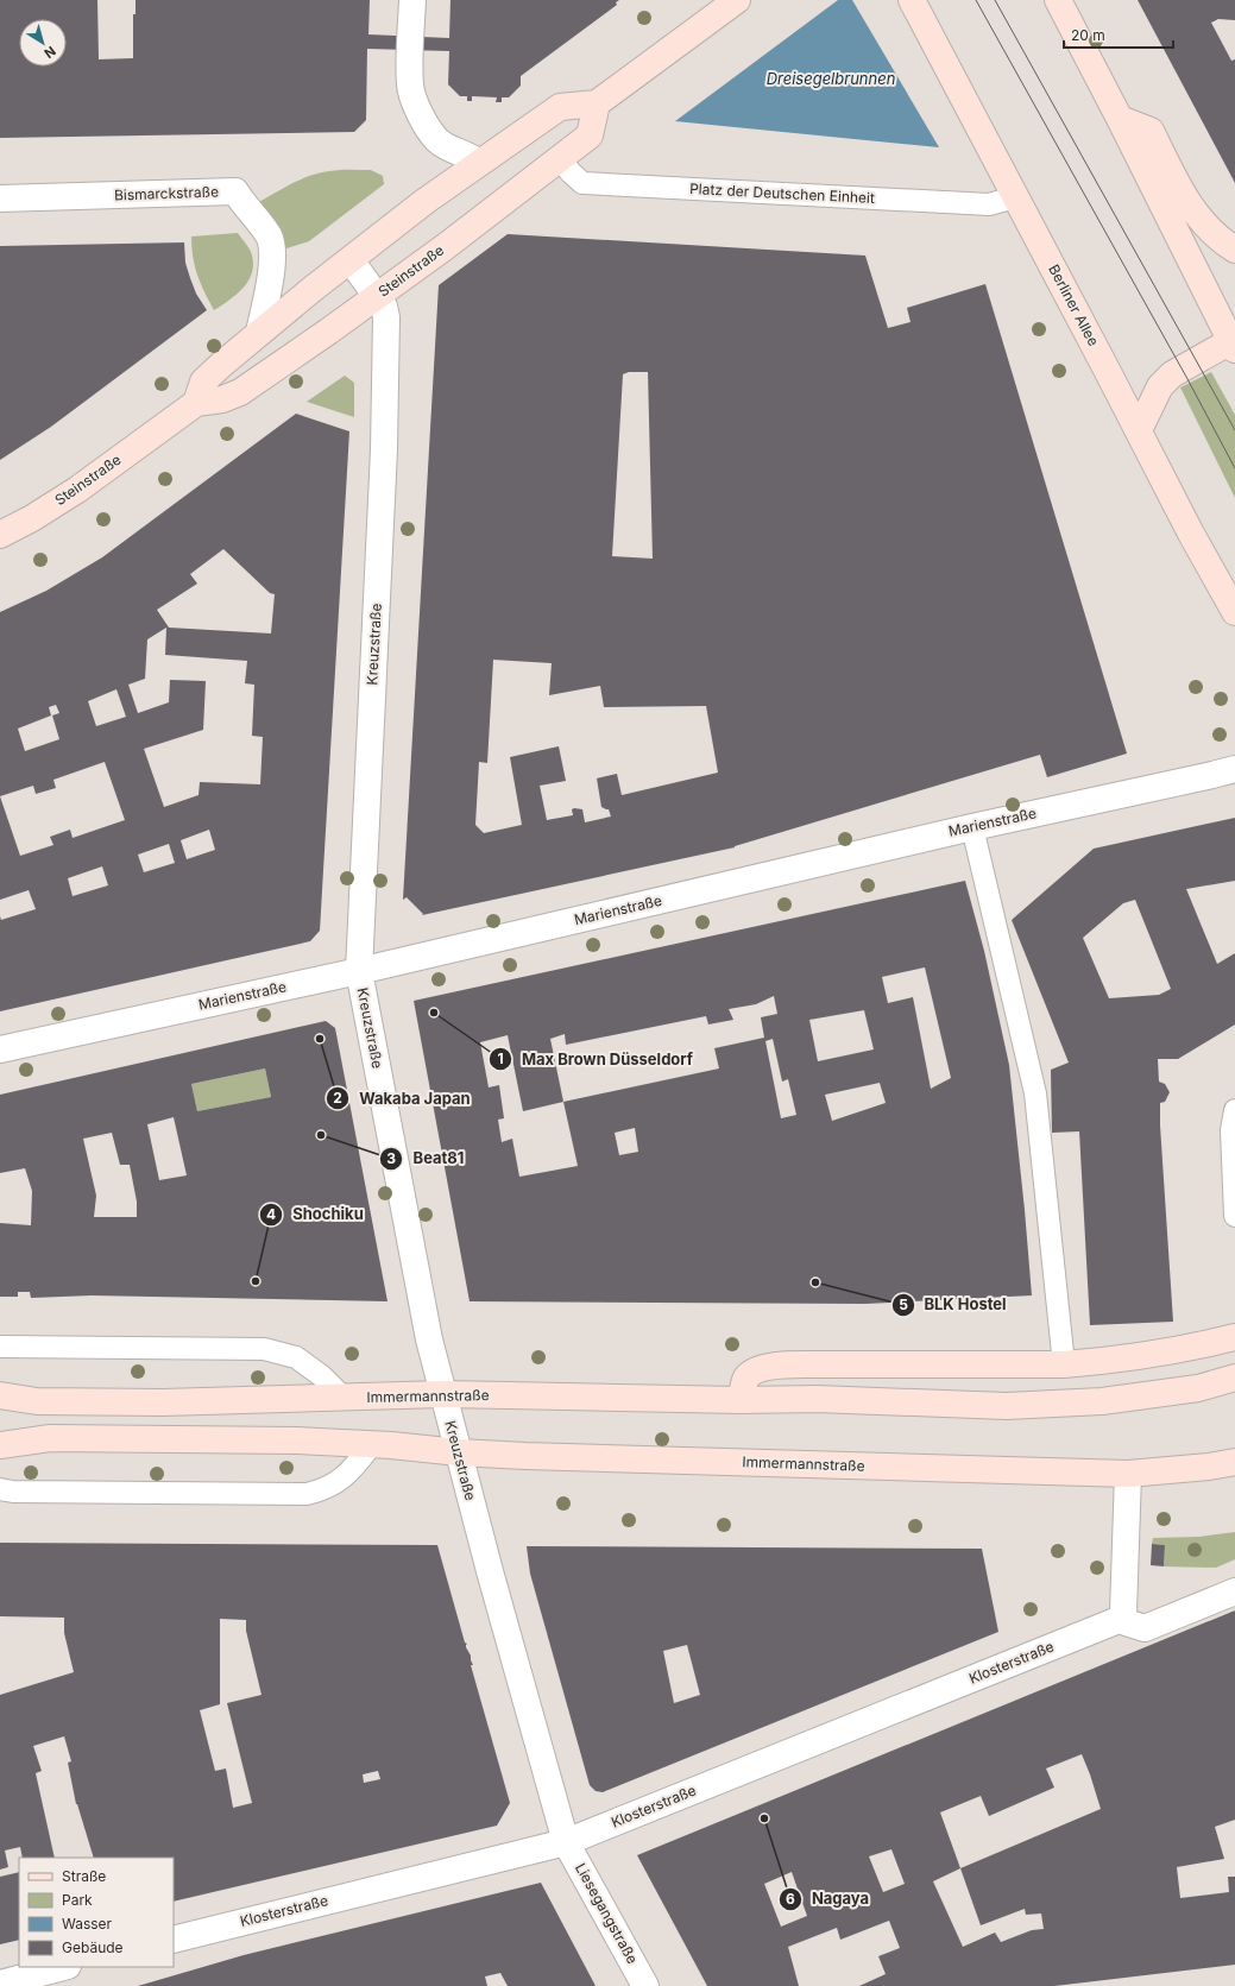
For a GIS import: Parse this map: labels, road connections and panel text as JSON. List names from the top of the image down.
{
  "streets": {
    "street": [
      "Bismarckstraße",
      "Steinstraße",
      "Berliner Allee",
      "Kreuzstraße",
      "Marienstraße",
      "Immermannstraße",
      "Klosterstraße",
      "Liesegangstraße"
    ],
    "lane": ["Platz der Deutschen Einheit"]
  },
  "crossings": [
    ["Platz der Deutschen Einheit", "Steinstraße"],
    ["Platz der Deutschen Einheit", "Berliner Allee"],
    ["Steinstraße", "Kreuzstraße"],
    ["Kreuzstraße", "Marienstraße"],
    ["Kreuzstraße", "Immermannstraße"],
    ["Kreuzstraße", "Klosterstraße"],
    ["Kreuzstraße", "Liesegangstraße"],
    ["Klosterstraße", "Liesegangstraße"]
  ],
  "water": ["Dreisegelbrunnen"],
  "places": [
    "Max Brown Düsseldorf",
    "Wakaba Japan",
    "Beat81",
    "Shochiku",
    "BLK Hostel",
    "Nagaya"
  ],
  "legend": [
    "Straße",
    "Park",
    "Wasser",
    "Gebäude"
  ],
  "scale_bar": "20 m",
  "north": "bottom right"
}
